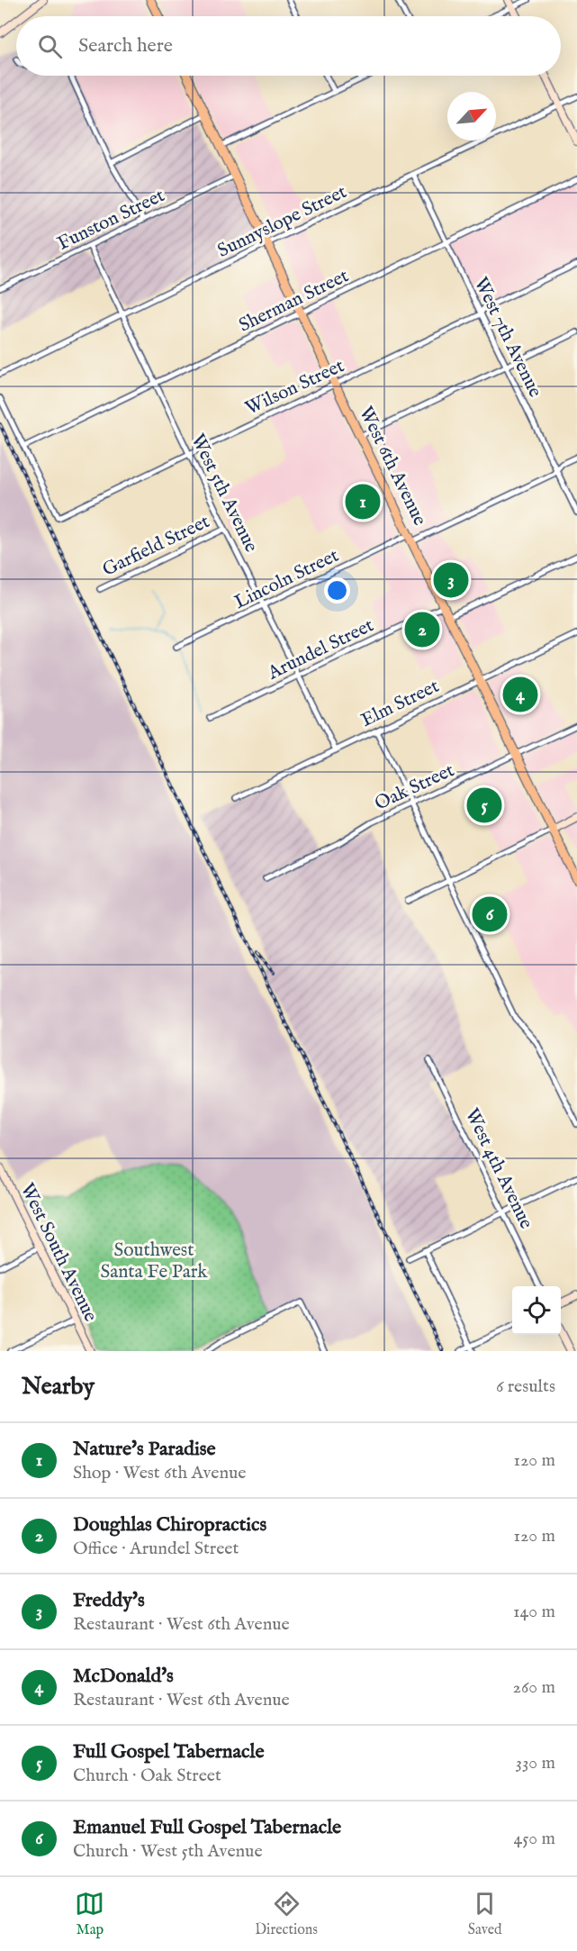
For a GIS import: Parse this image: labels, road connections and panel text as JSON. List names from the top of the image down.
{
  "streets": {
    "main road": ["West 6th Avenue", "West South Avenue"],
    "street": [
      "Funston Street",
      "Sunnyslope Street",
      "Sherman Street",
      "West 7th Avenue",
      "Wilson Street",
      "West 5th Avenue",
      "Garfield Street",
      "Lincoln Street",
      "Arundel Street",
      "Elm Street",
      "Oak Street",
      "West 4th Avenue"
    ]
  },
  "crossings": [
    ["Funston Street", "West 6th Avenue"],
    ["Funston Street", "West 5th Avenue"],
    ["Sunnyslope Street", "West 7th Avenue"],
    ["Sunnyslope Street", "West 6th Avenue"],
    ["Sunnyslope Street", "West 5th Avenue"],
    ["Sherman Street", "West 7th Avenue"],
    ["Sherman Street", "Wilson Street"],
    ["Sherman Street", "West 6th Avenue"],
    ["Sherman Street", "West 5th Avenue"],
    ["West 7th Avenue", "Wilson Street"],
    ["West 7th Avenue", "Lincoln Street"],
    ["Wilson Street", "West 6th Avenue"],
    ["Wilson Street", "West 5th Avenue"],
    ["West 6th Avenue", "Lincoln Street"],
    ["West 6th Avenue", "Arundel Street"],
    ["West 6th Avenue", "Elm Street"],
    ["West 6th Avenue", "Oak Street"],
    ["West 5th Avenue", "Garfield Street"],
    ["West 5th Avenue", "Lincoln Street"],
    ["West 5th Avenue", "Arundel Street"],
    ["West 5th Avenue", "Elm Street"]
  ],
  "parks": ["Southwest Santa Fe Park"],
  "north": "top right",
  "page": {
    "search": "Search here",
    "pins": [
      "1",
      "3",
      "2",
      "4",
      "5",
      "6"
    ],
    "heading": ["Nearby", "6 results"],
    "list": [
      {
        "mark": "1",
        "name": "Nature's Paradise",
        "note": "Shop · West 6th Avenue",
        "value": "120 m"
      },
      {
        "mark": "2",
        "name": "Doughlas Chiropractics",
        "note": "Office · Arundel Street",
        "value": "120 m"
      },
      {
        "mark": "3",
        "name": "Freddy's",
        "note": "Restaurant · West 6th Avenue",
        "value": "140 m"
      },
      {
        "mark": "4",
        "name": "McDonald's",
        "note": "Restaurant · West 6th Avenue",
        "value": "260 m"
      },
      {
        "mark": "5",
        "name": "Full Gospel Tabernacle",
        "note": "Church · Oak Street",
        "value": "330 m"
      },
      {
        "mark": "6",
        "name": "Emanuel Full Gospel Tabernacle",
        "note": "Church · West 5th Avenue",
        "value": "450 m"
      }
    ],
    "nav": ["Map", "Directions", "Saved"]
  }
}
